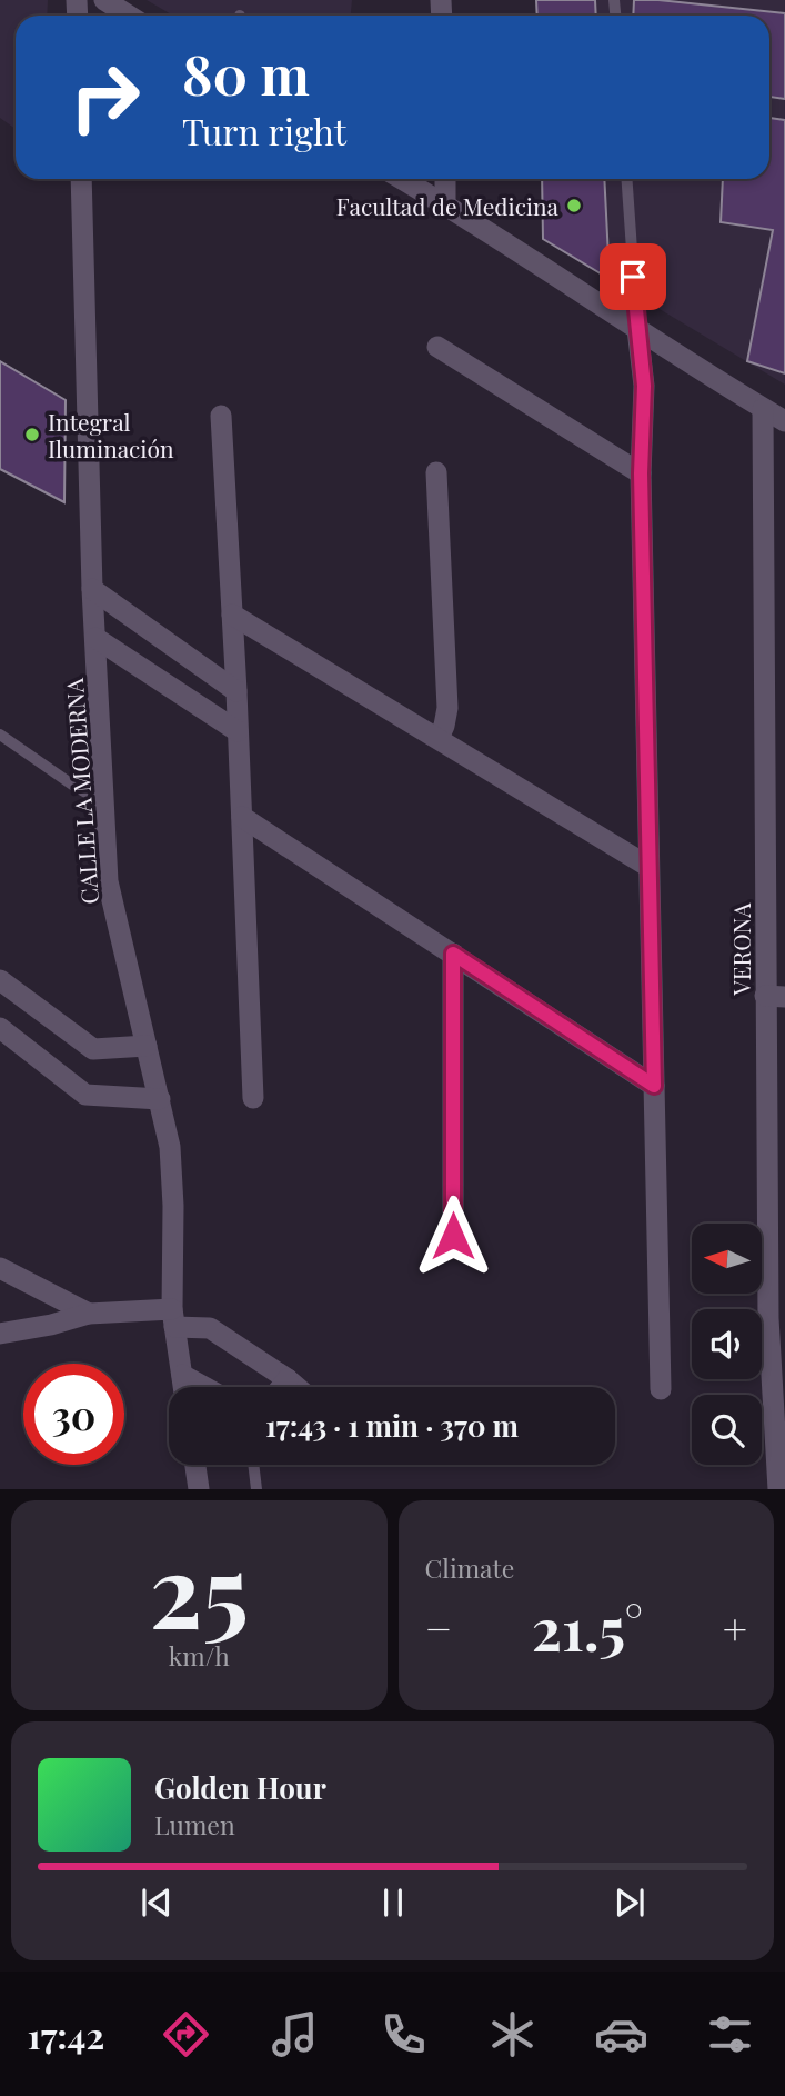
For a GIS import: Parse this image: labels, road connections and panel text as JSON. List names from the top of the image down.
{
  "streets": {
    "street": ["CALLE LA MODERNA", "VERONA"]
  },
  "places": ["Facultad de Medicina", "Integral Iluminación"],
  "north": "left",
  "page": {
    "turn": ["80 m", "Turn right"],
    "limit": "30",
    "trip": "17:43 · 1 min · 370 m",
    "tile": [
      ["25", "km/h"],
      "Climate"
    ],
    "heat": ["−", "21.5°", "+"],
    "song": ["Golden Hour", "Lumen"],
    "tabs": "17:42"
  }
}
